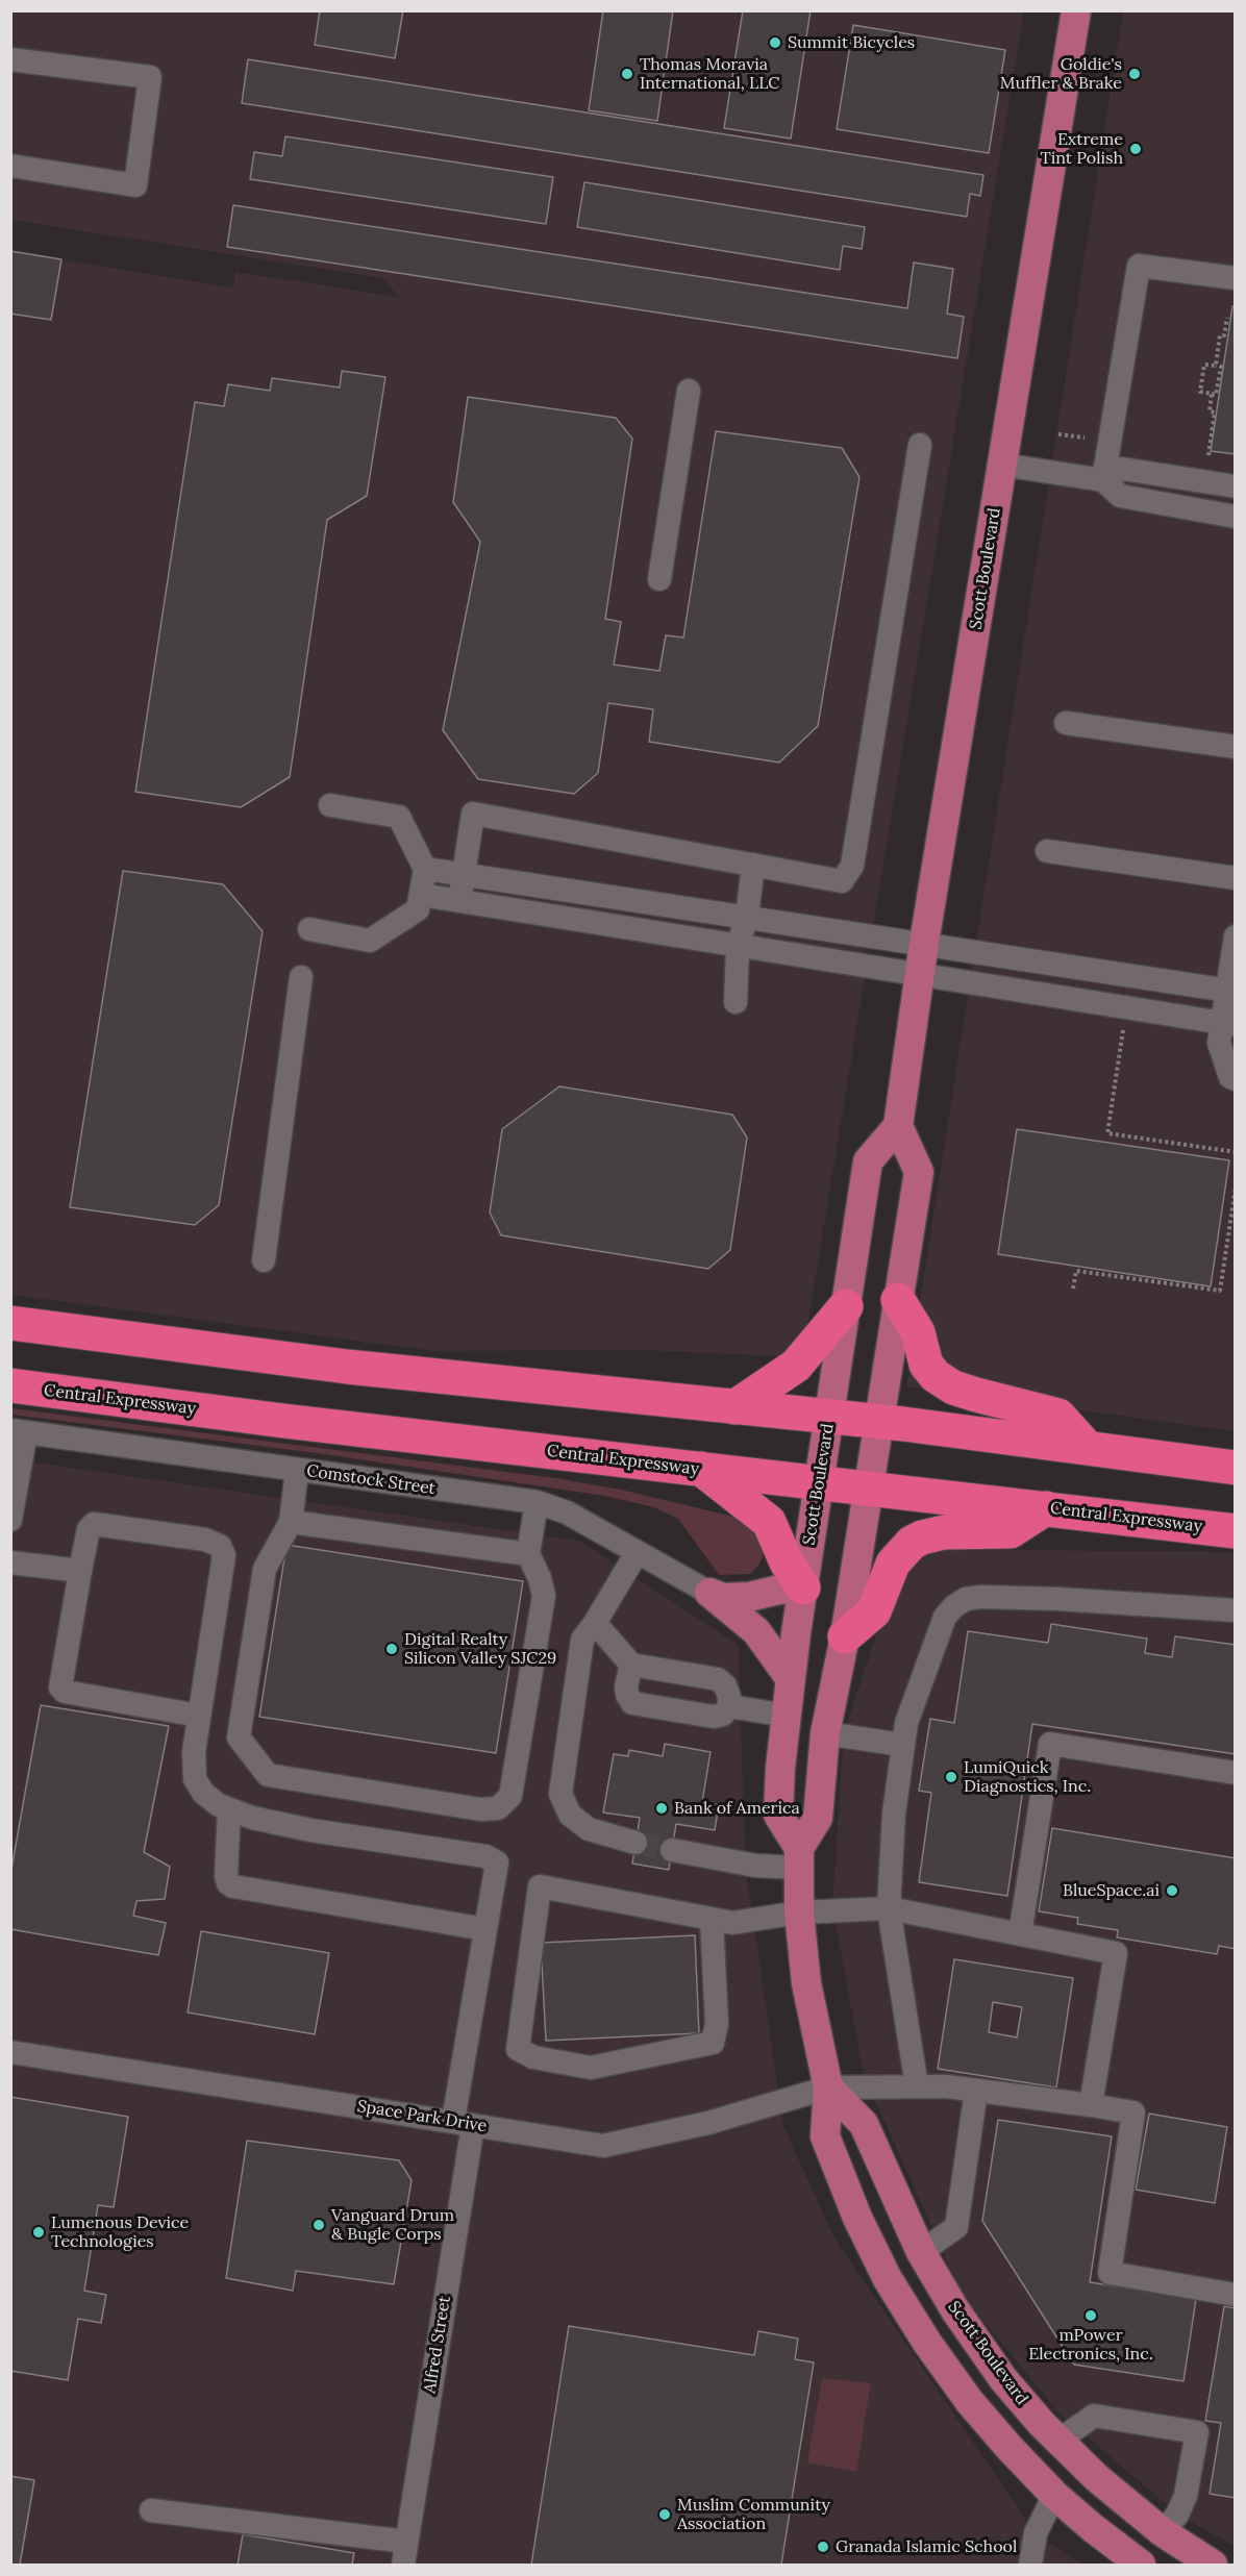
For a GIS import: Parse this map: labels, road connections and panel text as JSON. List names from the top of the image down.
{
  "streets": {
    "highway": ["Central Expressway"],
    "main road": ["Scott Boulevard"],
    "street": ["Comstock Street", "Space Park Drive", "Alfred Street"]
  },
  "crossings": [
    ["Scott Boulevard", "Central Expressway"],
    ["Scott Boulevard", "Space Park Drive"],
    ["Space Park Drive", "Alfred Street"]
  ],
  "places": [
    "Summit Bicycles",
    "Thomas Moravia International, LLC",
    "Goldie's Muffler & Brake",
    "Extreme Tint Polish",
    "Digital Realty Silicon Valley SJC29",
    "LumiQuick Diagnostics, Inc.",
    "Bank of America",
    "BlueSpace.ai",
    "Vanguard Drum & Bugle Corps",
    "Lumenous Device Technologies",
    "mPower Electronics, Inc.",
    "Muslim Community Association",
    "Granada Islamic School"
  ]
}
